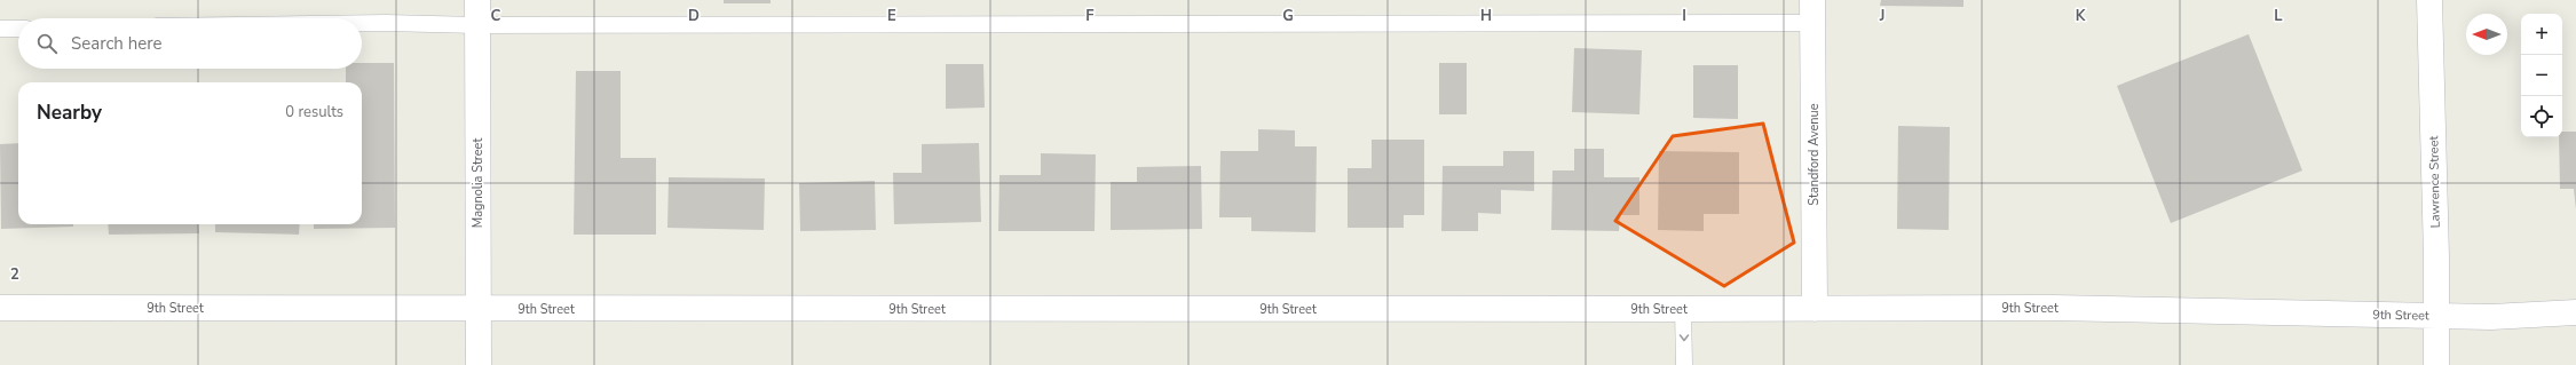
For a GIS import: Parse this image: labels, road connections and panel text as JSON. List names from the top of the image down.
{
  "streets": {
    "street": [
      "Standford Avenue",
      "Lawrence Street",
      "Magnolia Street",
      "9th Street"
    ]
  },
  "crossings": [
    ["Standford Avenue", "9th Street"],
    ["Lawrence Street", "9th Street"],
    ["Magnolia Street", "9th Street"]
  ],
  "north": "left",
  "page": {
    "map_buttons": ["+", "−"],
    "search": "Search here",
    "heading": ["Nearby", "0 results"]
  },
  "grid": {
    "columns": [
      "C",
      "D",
      "E",
      "F",
      "G",
      "H",
      "I",
      "J",
      "K",
      "L"
    ],
    "rows": ["2"]
  }
}
